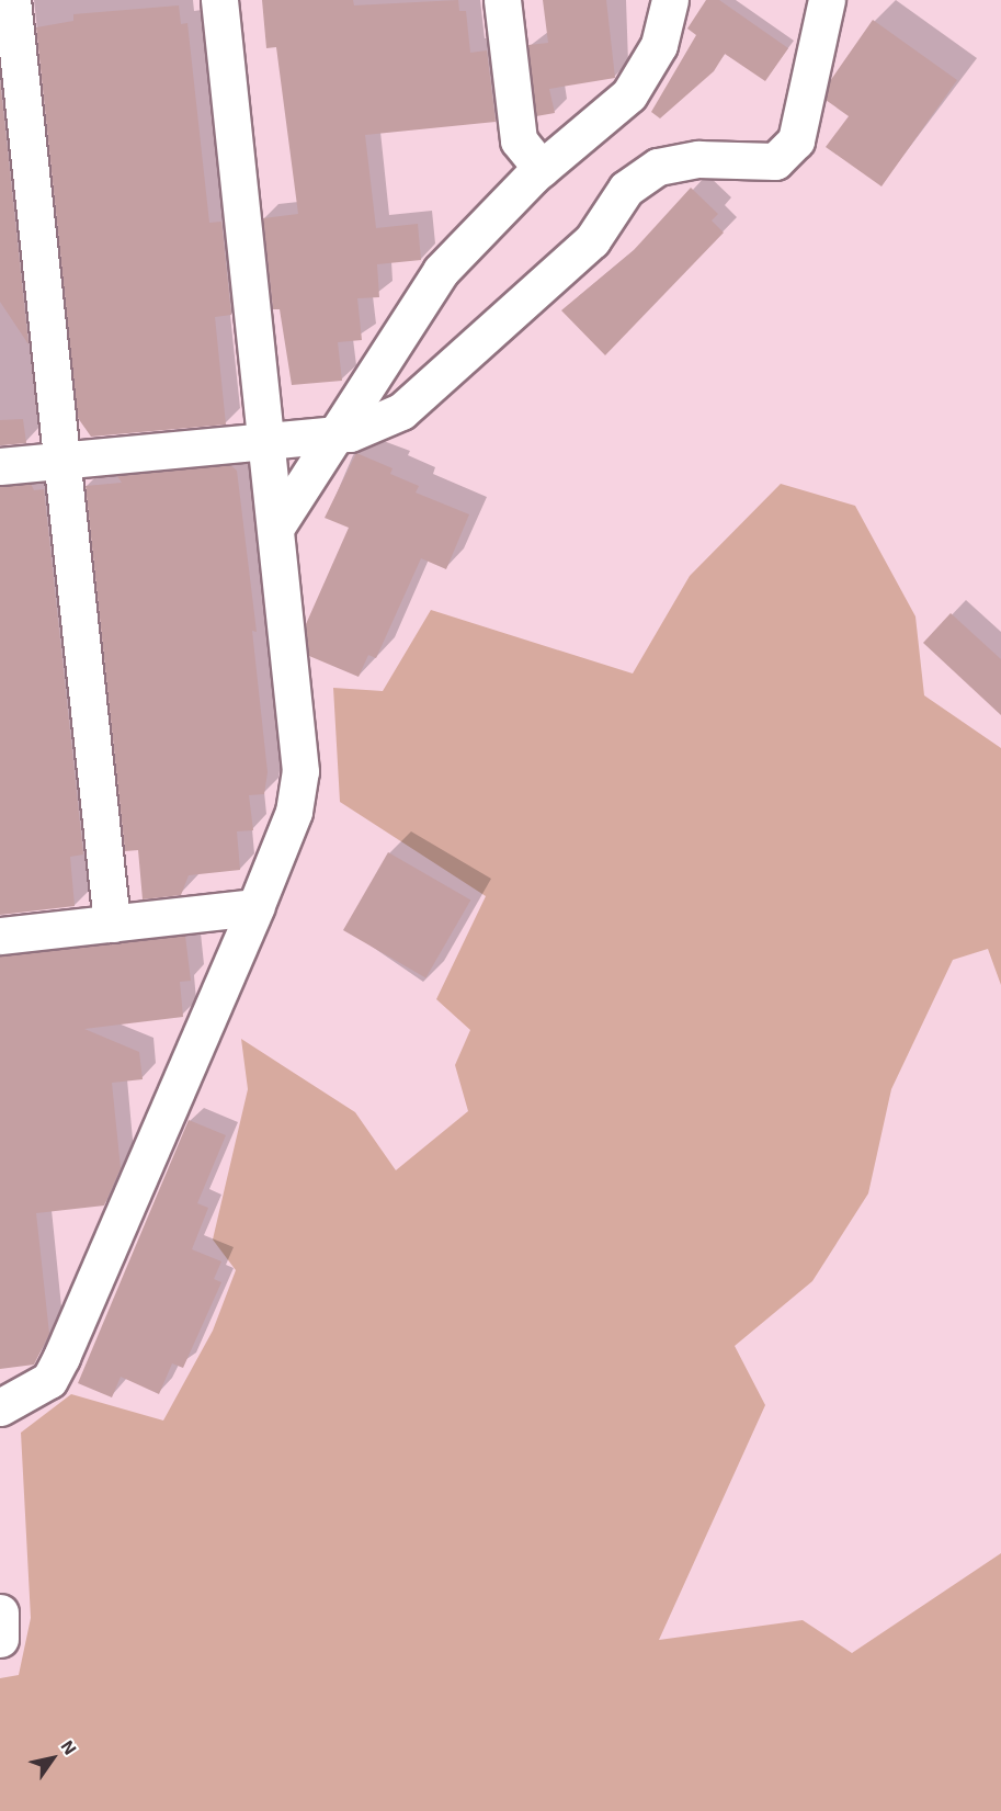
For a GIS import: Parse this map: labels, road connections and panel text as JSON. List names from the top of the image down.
{
  "north": "top right"
}
